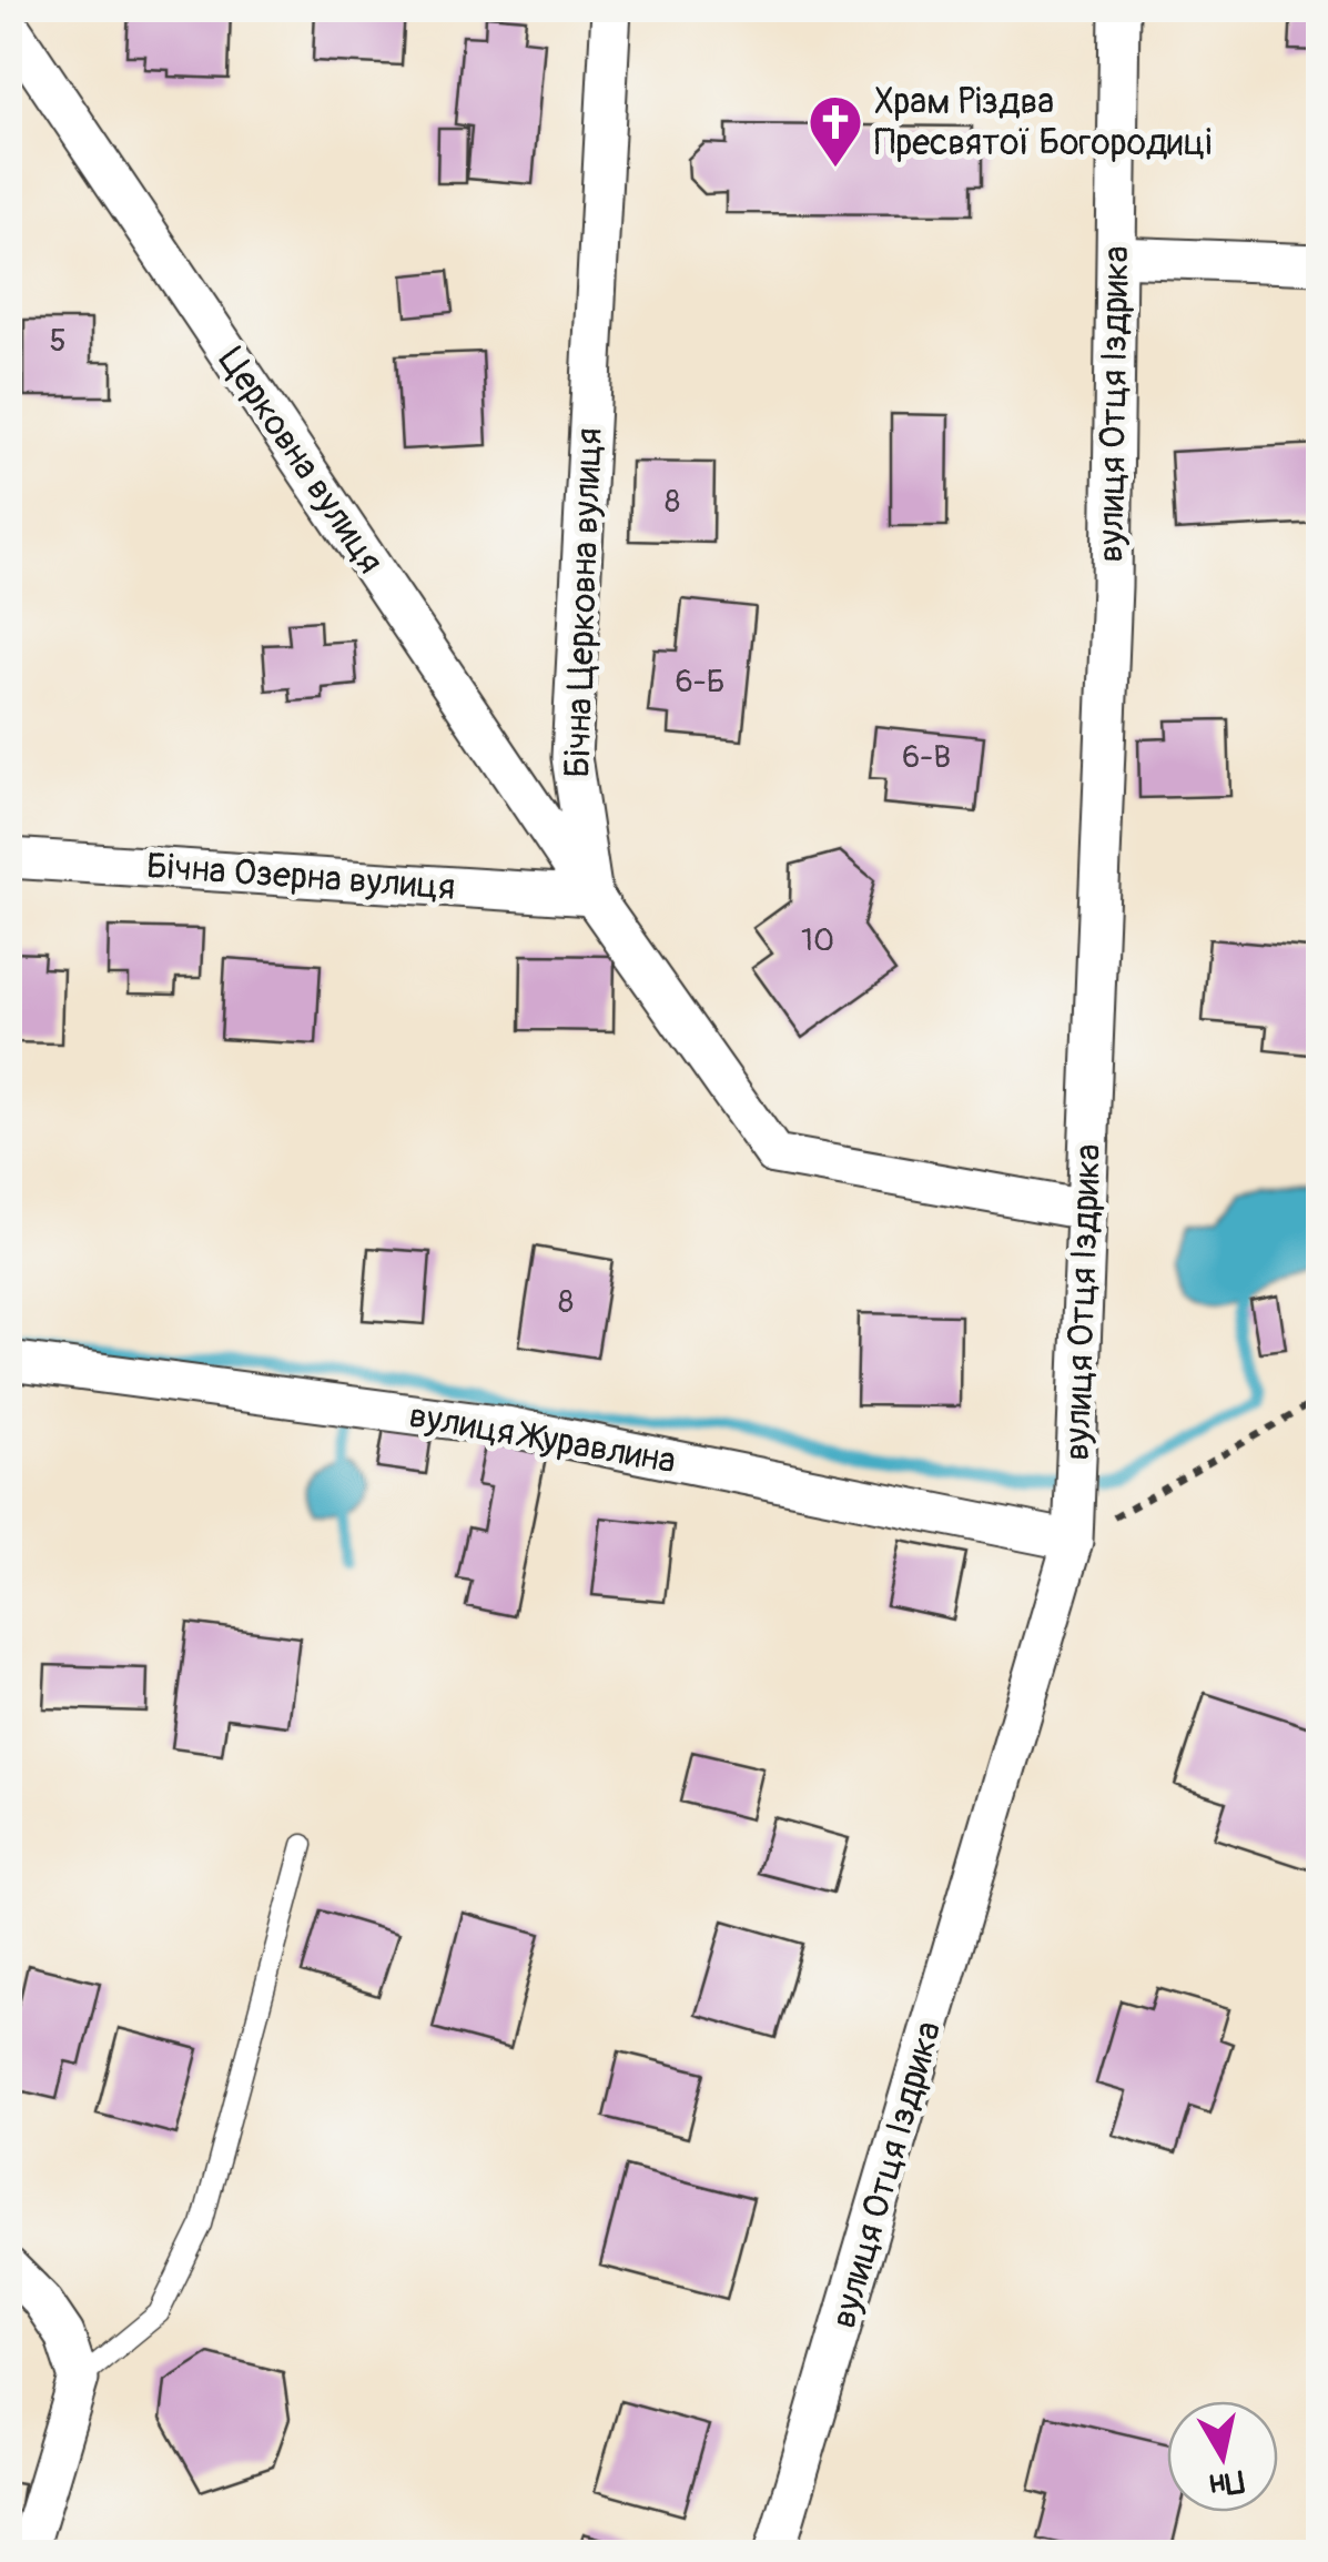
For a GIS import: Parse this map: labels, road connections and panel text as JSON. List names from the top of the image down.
{
  "streets": {
    "street": [
      "вулиця Отця Іздрика",
      "Церковна вулиця",
      "Бічна Церковна вулиця",
      "Бічна Озерна вулиця",
      "вулиця Журавлина"
    ]
  },
  "crossings": [
    ["вулиця Отця Іздрика", "Бічна Церковна вулиця"],
    ["вулиця Отця Іздрика", "вулиця Журавлина"],
    ["Церковна вулиця", "Бічна Церковна вулиця"],
    ["Церковна вулиця", "Бічна Озерна вулиця"],
    ["Бічна Церковна вулиця", "Бічна Озерна вулиця"]
  ],
  "places": {
    "church": ["Храм Різдва Пресвятої Богородиці"]
  },
  "house_numbers": [
    "5",
    "8",
    "6-Б",
    "6-В",
    "10",
    "8"
  ],
  "north": "bottom"
}
